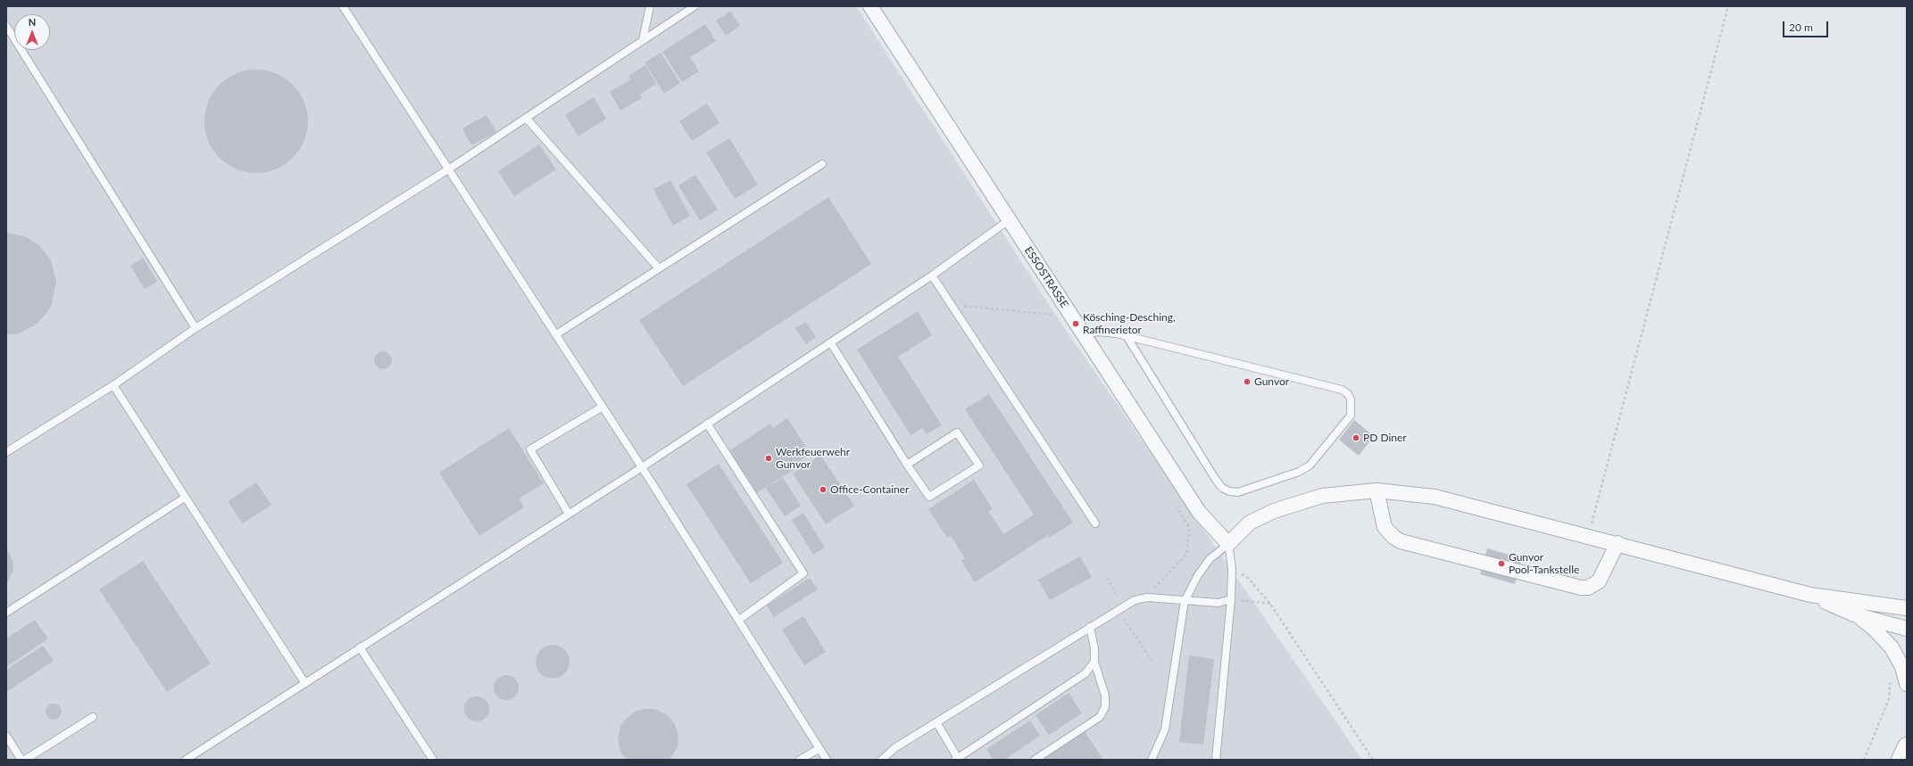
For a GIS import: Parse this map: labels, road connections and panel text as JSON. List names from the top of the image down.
{
  "streets": {
    "street": ["ESSOSTRASSE"]
  },
  "places": [
    "Kösching-Desching, Raffinerietor",
    "Gunvor",
    "PD Diner",
    "Werkfeuerwehr Gunvor",
    "Office-Container",
    "Gunvor Pool-Tankstelle"
  ],
  "scale_bar": "20 m",
  "north": "top"
}
